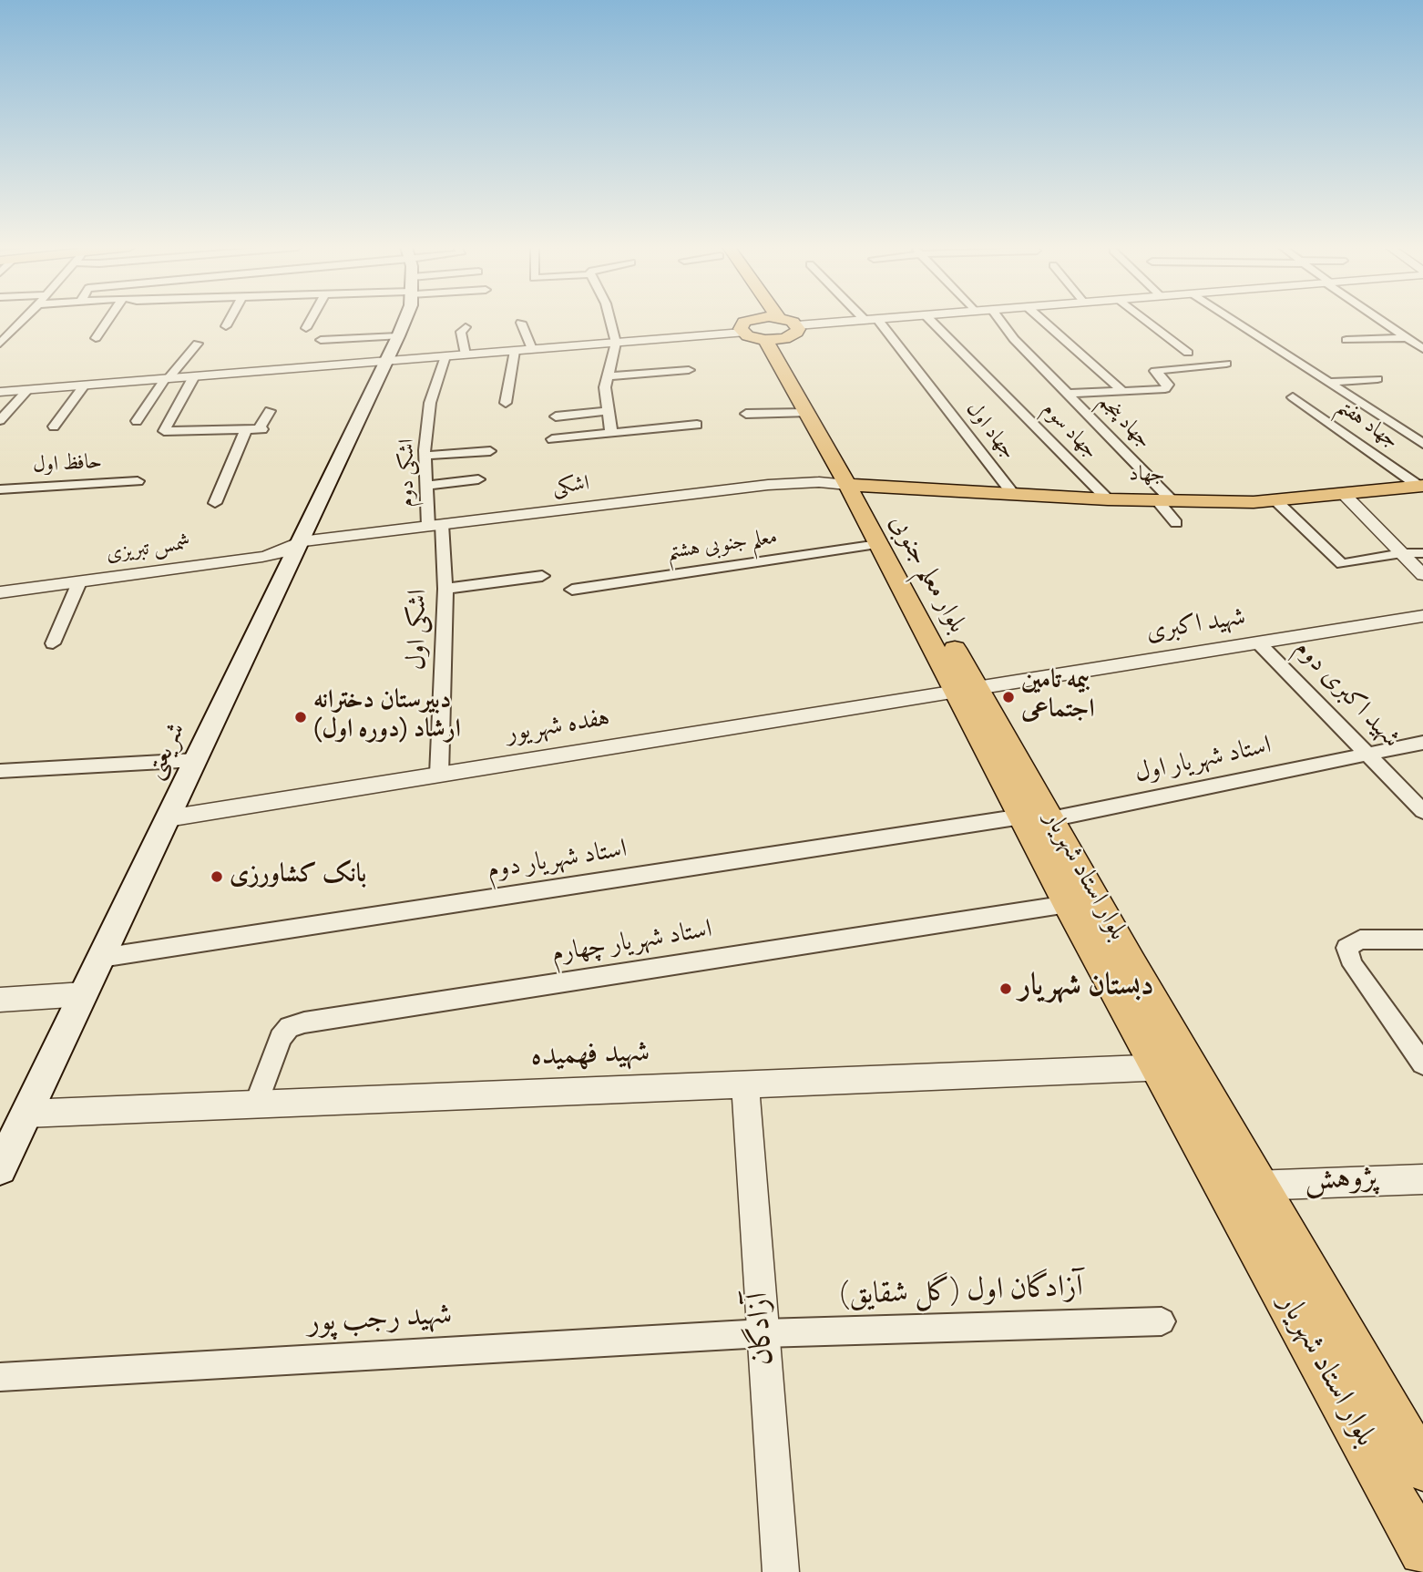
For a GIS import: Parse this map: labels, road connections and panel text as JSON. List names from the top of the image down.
{
  "streets": {
    "main road": [
      "جهاد",
      "بلوار معلم جنوبی",
      "شریعتی",
      "بلوار استاد شهریار"
    ],
    "street": [
      "جهاد پنجم",
      "جهاد هفتم",
      "جهاد اول",
      "جهاد سوم",
      "حافظ اول",
      "اشکی دوم",
      "اشکی",
      "معلم جنوبی هشتم",
      "شمس تبریزی",
      "شهید اکبری",
      "اشکی اول",
      "شهید اکبری دوم",
      "هفده شهریور",
      "استاد شهریار اول",
      "استاد شهریار دوم",
      "استاد شهریار چهارم",
      "شهید فهمیده",
      "پژوهش",
      "آزادگان اول (گل شقایق)",
      "شهید رجب پور",
      "آزادگان"
    ]
  },
  "crossings": [
    ["جهاد پنجم", "جهاد"],
    ["جهاد هفتم", "جهاد"],
    ["جهاد اول", "جهاد"],
    ["جهاد سوم", "جهاد"],
    ["اشکی دوم", "اشکی"],
    ["اشکی دوم", "اشکی اول"],
    ["جهاد", "بلوار معلم جنوبی"],
    ["اشکی", "شمس تبریزی"],
    ["اشکی", "بلوار معلم جنوبی"],
    ["اشکی", "اشکی اول"],
    ["اشکی", "شریعتی"],
    ["معلم جنوبی هشتم", "بلوار معلم جنوبی"],
    ["شمس تبریزی", "شریعتی"],
    ["بلوار معلم جنوبی", "شهید اکبری"],
    ["بلوار معلم جنوبی", "هفده شهریور"],
    ["بلوار معلم جنوبی", "بلوار استاد شهریار"],
    ["شهید اکبری", "شهید اکبری دوم"],
    ["شهید اکبری", "هفده شهریور"],
    ["شهید اکبری", "بلوار استاد شهریار"],
    ["اشکی اول", "هفده شهریور"],
    ["شهید اکبری دوم", "استاد شهریار اول"],
    ["هفده شهریور", "شریعتی"],
    ["هفده شهریور", "بلوار استاد شهریار"],
    ["شریعتی", "استاد شهریار دوم"],
    ["شریعتی", "شهید فهمیده"],
    ["استاد شهریار اول", "استاد شهریار دوم"],
    ["استاد شهریار اول", "بلوار استاد شهریار"],
    ["استاد شهریار دوم", "بلوار استاد شهریار"],
    ["بلوار استاد شهریار", "استاد شهریار چهارم"],
    ["بلوار استاد شهریار", "شهید فهمیده"],
    ["بلوار استاد شهریار", "پژوهش"],
    ["استاد شهریار چهارم", "شهید فهمیده"],
    ["شهید فهمیده", "آزادگان"],
    ["آزادگان اول (گل شقایق)", "شهید رجب پور"],
    ["آزادگان اول (گل شقایق)", "آزادگان"],
    ["شهید رجب پور", "آزادگان"]
  ],
  "places": [
    "بیمه تامین اجتماعی",
    "دبیرستان دخترانه ارشاد (دوره اول)",
    "بانک کشاورزی",
    "دبستان شهریار"
  ]
}
